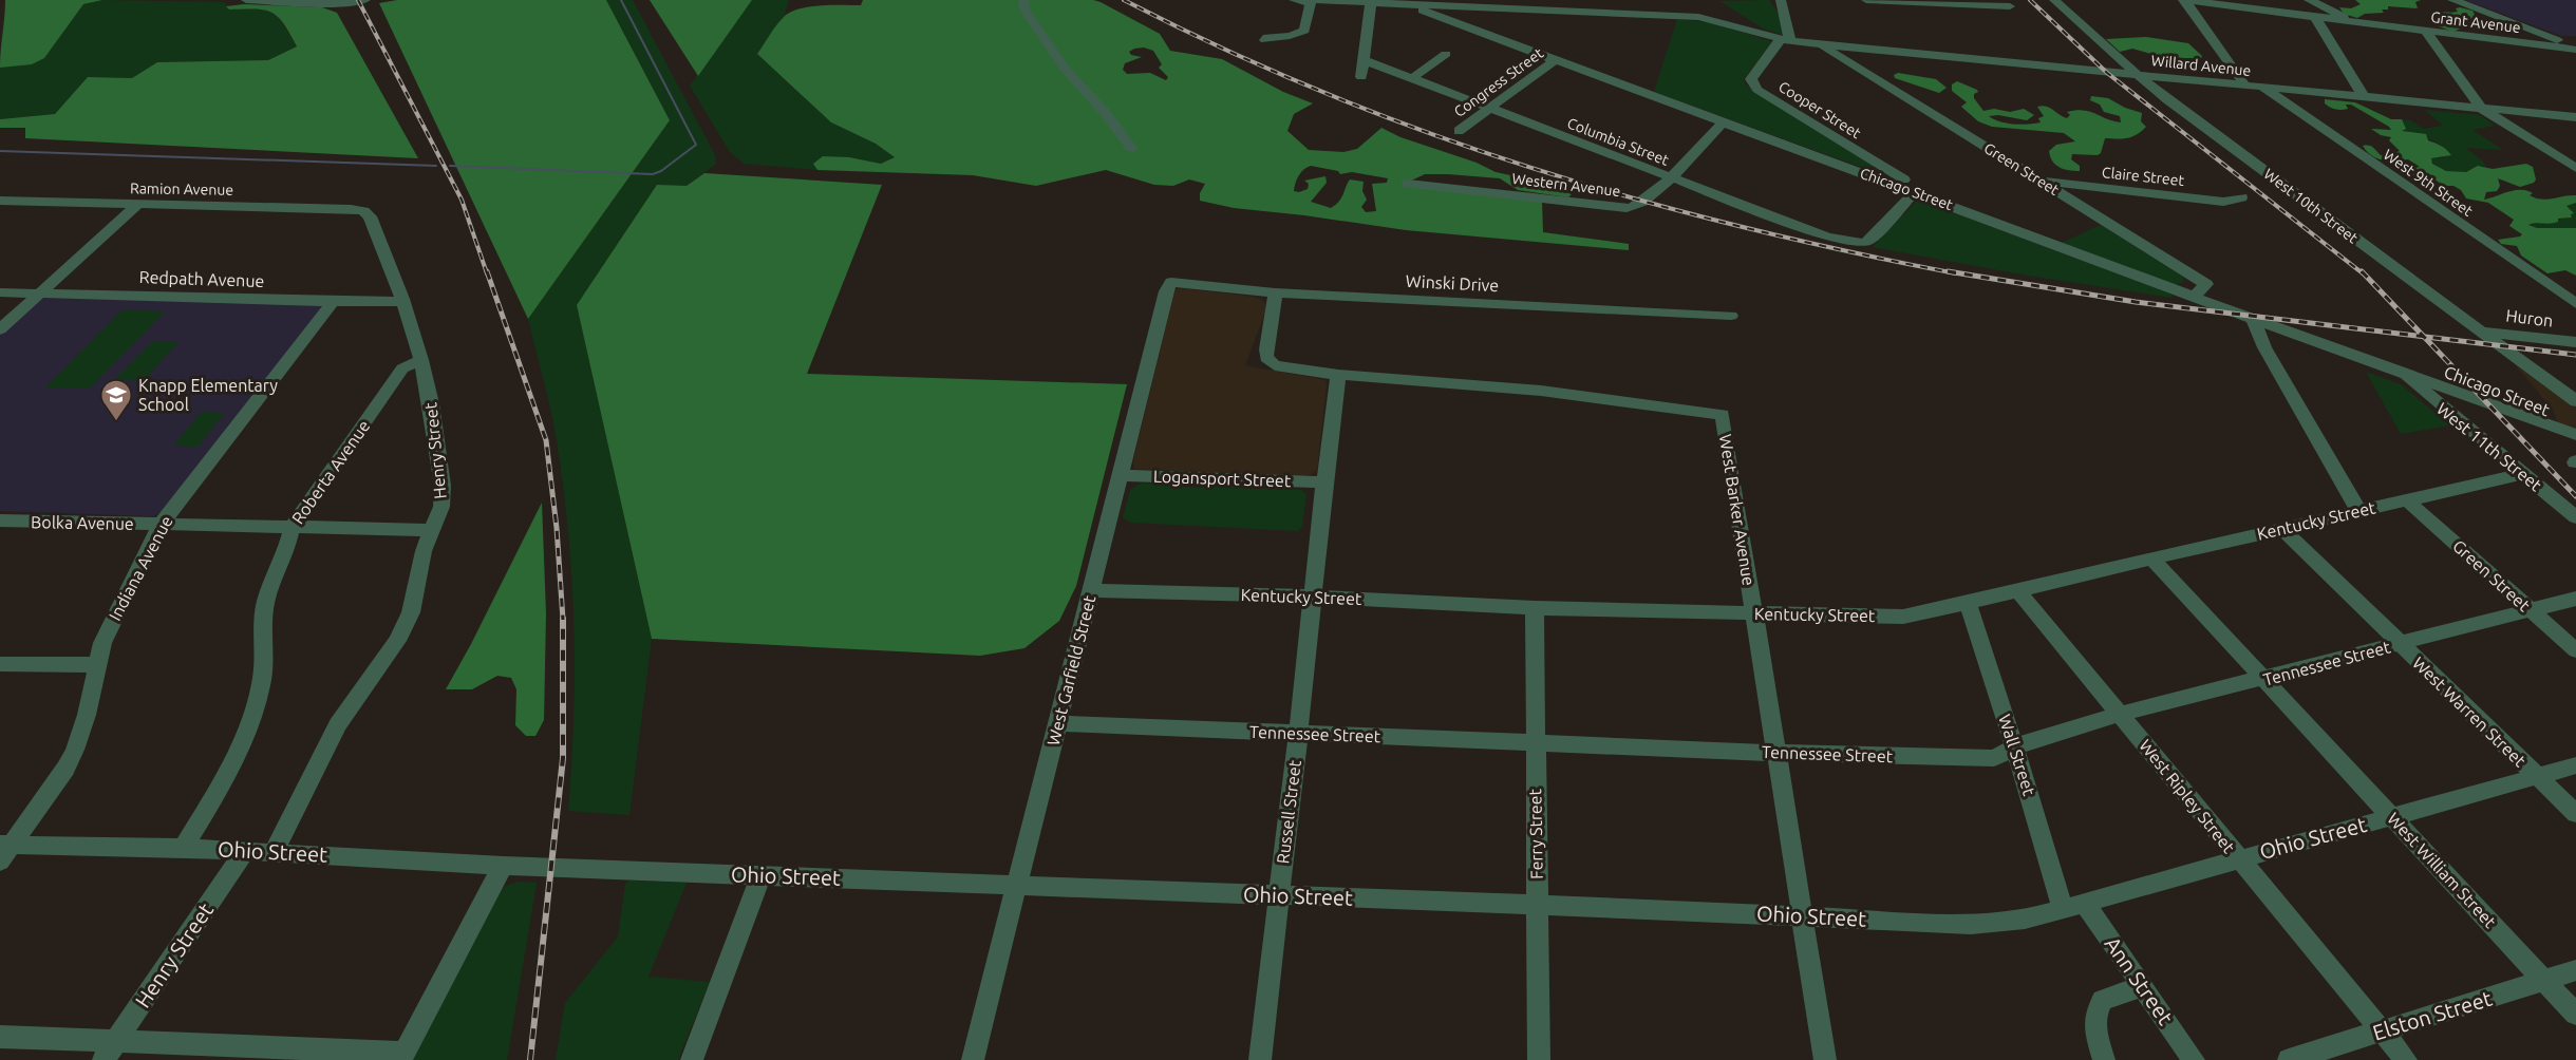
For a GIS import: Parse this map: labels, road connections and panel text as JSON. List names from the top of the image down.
{
  "streets": {
    "street": [
      "Grant Avenue",
      "Willard Avenue",
      "Congress Street",
      "Cooper Street",
      "Columbia Street",
      "Green Street",
      "Claire Street",
      "West 9th Street",
      "Western Avenue",
      "Ramion Avenue",
      "Chicago Street",
      "West 10th Street",
      "Redpath Avenue",
      "Winski Drive",
      "Huron",
      "West 11th Street",
      "Henry Street",
      "Roberta Avenue",
      "Logansport Street",
      "West Barker Avenue",
      "Kentucky Street",
      "Bolka Avenue",
      "Indiana Avenue",
      "Tennessee Street",
      "West Garfield Street",
      "West Warren Street",
      "Wall Street",
      "West Ripley Street",
      "Russell Street",
      "Ferry Street",
      "Ohio Street",
      "West William Street",
      "Ann Street",
      "Elston Street"
    ]
  },
  "crossings": [
    ["Willard Avenue", "Cooper Street"],
    ["Willard Avenue", "Green Street"],
    ["Willard Avenue", "West 9th Street"],
    ["Willard Avenue", "Chicago Street"],
    ["Willard Avenue", "West 10th Street"],
    ["Congress Street", "Columbia Street"],
    ["Congress Street", "Chicago Street"],
    ["Cooper Street", "Columbia Street"],
    ["Cooper Street", "Chicago Street"],
    ["Columbia Street", "Western Avenue"],
    ["Columbia Street", "Chicago Street"],
    ["Green Street", "Claire Street"],
    ["Green Street", "Chicago Street"],
    ["Green Street", "Kentucky Street"],
    ["Green Street", "Tennessee Street"],
    ["Western Avenue", "Chicago Street"],
    ["Ramion Avenue", "Henry Street"],
    ["Chicago Street", "West 11th Street"],
    ["West 10th Street", "Huron"],
    ["Redpath Avenue", "Henry Street"],
    ["Redpath Avenue", "Indiana Avenue"],
    ["Winski Drive", "West Barker Avenue"],
    ["Winski Drive", "West Garfield Street"],
    ["West 11th Street", "Kentucky Street"],
    ["Henry Street", "Roberta Avenue"],
    ["Henry Street", "Bolka Avenue"],
    ["Henry Street", "Ohio Street"],
    ["Roberta Avenue", "Bolka Avenue"],
    ["Roberta Avenue", "Ohio Street"],
    ["Logansport Street", "West Garfield Street"],
    ["Logansport Street", "Russell Street"],
    ["West Barker Avenue", "Kentucky Street"],
    ["West Barker Avenue", "Tennessee Street"],
    ["West Barker Avenue", "Russell Street"],
    ["West Barker Avenue", "Ohio Street"],
    ["Kentucky Street", "West Garfield Street"],
    ["Kentucky Street", "West Warren Street"],
    ["Kentucky Street", "Wall Street"],
    ["Kentucky Street", "West Ripley Street"],
    ["Kentucky Street", "Russell Street"],
    ["Kentucky Street", "Ferry Street"],
    ["Kentucky Street", "West William Street"],
    ["Bolka Avenue", "Indiana Avenue"],
    ["Indiana Avenue", "Ohio Street"],
    ["Tennessee Street", "West Garfield Street"],
    ["Tennessee Street", "West Warren Street"],
    ["Tennessee Street", "Wall Street"],
    ["Tennessee Street", "West Ripley Street"],
    ["Tennessee Street", "Russell Street"],
    ["Tennessee Street", "Ferry Street"],
    ["Tennessee Street", "West William Street"],
    ["West Garfield Street", "Ohio Street"],
    ["West Warren Street", "Ohio Street"],
    ["Wall Street", "Ohio Street"],
    ["Wall Street", "Ann Street"],
    ["West Ripley Street", "Ohio Street"],
    ["West Ripley Street", "Elston Street"],
    ["Russell Street", "Ohio Street"],
    ["Ferry Street", "Ohio Street"],
    ["Ohio Street", "West William Street"],
    ["Ohio Street", "Ann Street"],
    ["West William Street", "Elston Street"]
  ],
  "places": {
    "school or university": ["Knapp Elementary School"]
  }
}
